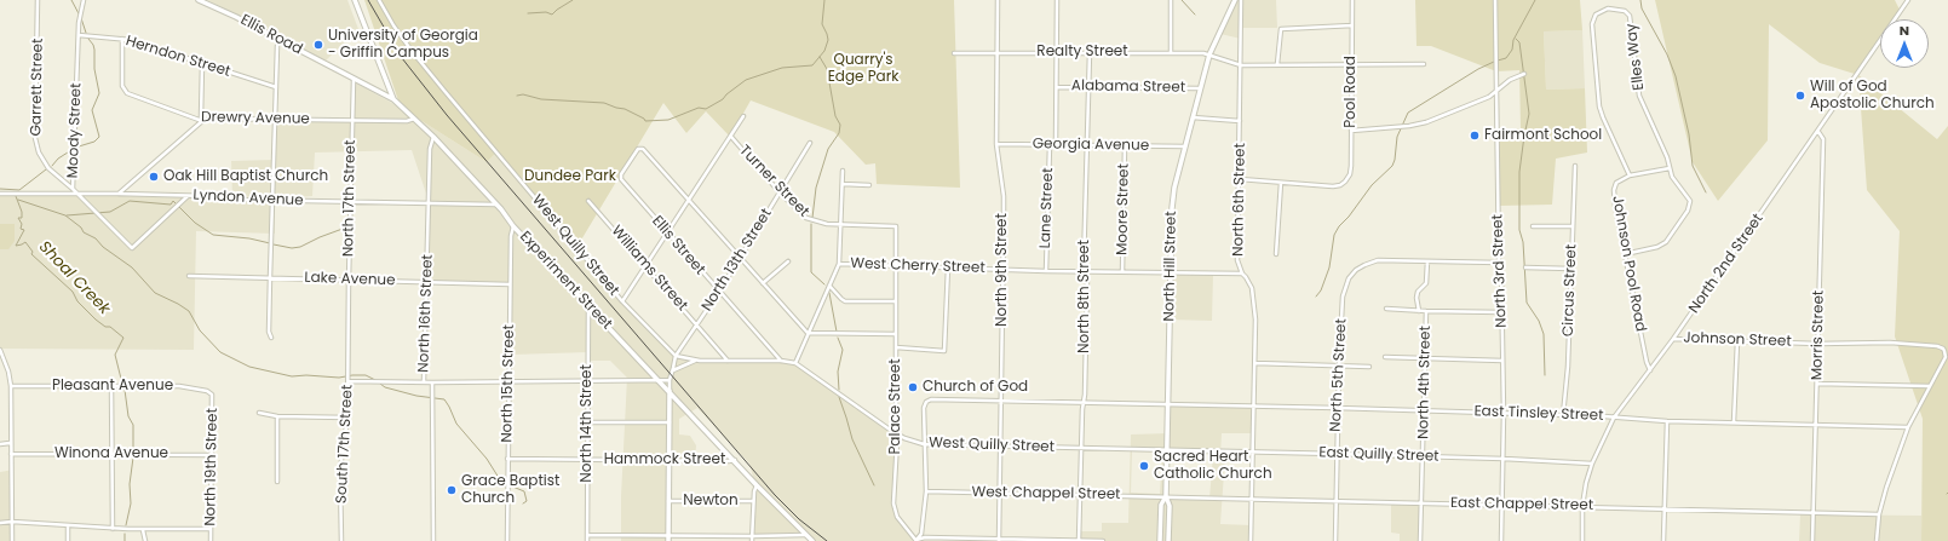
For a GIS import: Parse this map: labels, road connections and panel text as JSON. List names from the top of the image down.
{
  "streets": {
    "street": [
      "Ellis Road",
      "Realty Street",
      "Herndon Street",
      "Elles Way",
      "Garrett Street",
      "Alabama Street",
      "Pool Road",
      "Drewry Avenue",
      "Moody Street",
      "Georgia Avenue",
      "Turner Street",
      "Lyndon Avenue",
      "North 17th Street",
      "North 6th Street",
      "Lane Street",
      "Moore Street",
      "West Quilly Street",
      "Ellis Street",
      "North 13th Street",
      "Johnson Pool Road",
      "North 2nd Street",
      "West Cherry Street",
      "North Hill Street",
      "Williams Street",
      "North 9th Street",
      "North 3rd Street",
      "Lake Avenue",
      "Experiment Street",
      "Circus Street",
      "North 8th Street",
      "North 16th Street",
      "Morris Street",
      "Johnson Street",
      "North 5th Street",
      "North 4th Street",
      "North 15th Street",
      "Pleasant Avenue",
      "Palace Street",
      "East Tinsley Street",
      "North 14th Street",
      "South 17th Street",
      "Winona Avenue",
      "East Quilly Street",
      "Hammock Street",
      "North 19th Street",
      "West Chappel Street",
      "Newton",
      "East Chappel Street"
    ]
  },
  "crossings": [
    ["Ellis Road", "North 17th Street"],
    ["Ellis Road", "Experiment Street"],
    ["Realty Street", "North 6th Street"],
    ["Realty Street", "North Hill Street"],
    ["Realty Street", "North 9th Street"],
    ["Realty Street", "North 8th Street"],
    ["Herndon Street", "Drewry Avenue"],
    ["Herndon Street", "Moody Street"],
    ["Elles Way", "Johnson Pool Road"],
    ["Garrett Street", "Moody Street"],
    ["Alabama Street", "North Hill Street"],
    ["Alabama Street", "North 8th Street"],
    ["Drewry Avenue", "North 17th Street"],
    ["Drewry Avenue", "Experiment Street"],
    ["Moody Street", "Lyndon Avenue"],
    ["Georgia Avenue", "Lane Street"],
    ["Georgia Avenue", "Moore Street"],
    ["Georgia Avenue", "North Hill Street"],
    ["Georgia Avenue", "North 9th Street"],
    ["Georgia Avenue", "North 8th Street"],
    ["Turner Street", "North 13th Street"],
    ["Turner Street", "West Cherry Street"],
    ["Turner Street", "Palace Street"],
    ["Lyndon Avenue", "North 17th Street"],
    ["Lyndon Avenue", "Experiment Street"],
    ["Lyndon Avenue", "North 16th Street"],
    ["North 17th Street", "Lake Avenue"],
    ["North 17th Street", "South 17th Street"],
    ["North 6th Street", "West Cherry Street"],
    ["North 6th Street", "East Tinsley Street"],
    ["North 6th Street", "East Quilly Street"],
    ["North 6th Street", "East Chappel Street"],
    ["Lane Street", "West Cherry Street"],
    ["Moore Street", "West Cherry Street"],
    ["West Quilly Street", "Ellis Street"],
    ["West Quilly Street", "North 13th Street"],
    ["West Quilly Street", "North Hill Street"],
    ["West Quilly Street", "Williams Street"],
    ["West Quilly Street", "North 9th Street"],
    ["West Quilly Street", "North 8th Street"],
    ["West Quilly Street", "Palace Street"],
    ["West Quilly Street", "East Tinsley Street"],
    ["West Quilly Street", "East Quilly Street"],
    ["Ellis Street", "North 13th Street"],
    ["North 13th Street", "Williams Street"],
    ["North 13th Street", "Experiment Street"],
    ["North 13th Street", "Hammock Street"],
    ["North 13th Street", "Newton"],
    ["Johnson Pool Road", "North 2nd Street"],
    ["North 2nd Street", "Morris Street"],
    ["North 2nd Street", "Johnson Street"],
    ["North 2nd Street", "East Tinsley Street"],
    ["North 2nd Street", "East Quilly Street"],
    ["North 2nd Street", "East Chappel Street"],
    ["West Cherry Street", "North Hill Street"],
    ["West Cherry Street", "North 9th Street"],
    ["West Cherry Street", "North 8th Street"],
    ["West Cherry Street", "Palace Street"],
    ["North Hill Street", "East Tinsley Street"],
    ["North Hill Street", "East Quilly Street"],
    ["North Hill Street", "West Chappel Street"],
    ["North Hill Street", "East Chappel Street"],
    ["North 9th Street", "East Tinsley Street"],
    ["North 9th Street", "West Chappel Street"],
    ["North 3rd Street", "East Tinsley Street"],
    ["North 3rd Street", "East Quilly Street"],
    ["North 3rd Street", "East Chappel Street"],
    ["Lake Avenue", "North 16th Street"],
    ["Lake Avenue", "North 15th Street"],
    ["Experiment Street", "North 16th Street"],
    ["Experiment Street", "North 15th Street"],
    ["Experiment Street", "North 14th Street"],
    ["Experiment Street", "Hammock Street"],
    ["Circus Street", "East Tinsley Street"],
    ["North 8th Street", "East Tinsley Street"],
    ["North 8th Street", "West Chappel Street"],
    ["Morris Street", "Johnson Street"],
    ["Morris Street", "East Tinsley Street"],
    ["Morris Street", "East Chappel Street"],
    ["North 5th Street", "North 4th Street"],
    ["North 5th Street", "East Tinsley Street"],
    ["North 5th Street", "East Quilly Street"],
    ["North 5th Street", "East Chappel Street"],
    ["North 4th Street", "East Tinsley Street"],
    ["North 4th Street", "East Quilly Street"],
    ["North 4th Street", "East Chappel Street"],
    ["North 15th Street", "Hammock Street"],
    ["Pleasant Avenue", "North 19th Street"],
    ["North 14th Street", "Hammock Street"],
    ["Winona Avenue", "North 19th Street"],
    ["West Chappel Street", "East Chappel Street"]
  ],
  "water": ["Shoal Creek"],
  "parks": ["Quarry's Edge Park", "Dundee Park"],
  "places": [
    "University of Georgia - Griffin Campus",
    "Will of God Apostolic Church",
    "Fairmont School",
    "Oak Hill Baptist Church",
    "Church of God",
    "Sacred Heart Catholic Church",
    "Grace Baptist Church"
  ],
  "north": "top"
}
